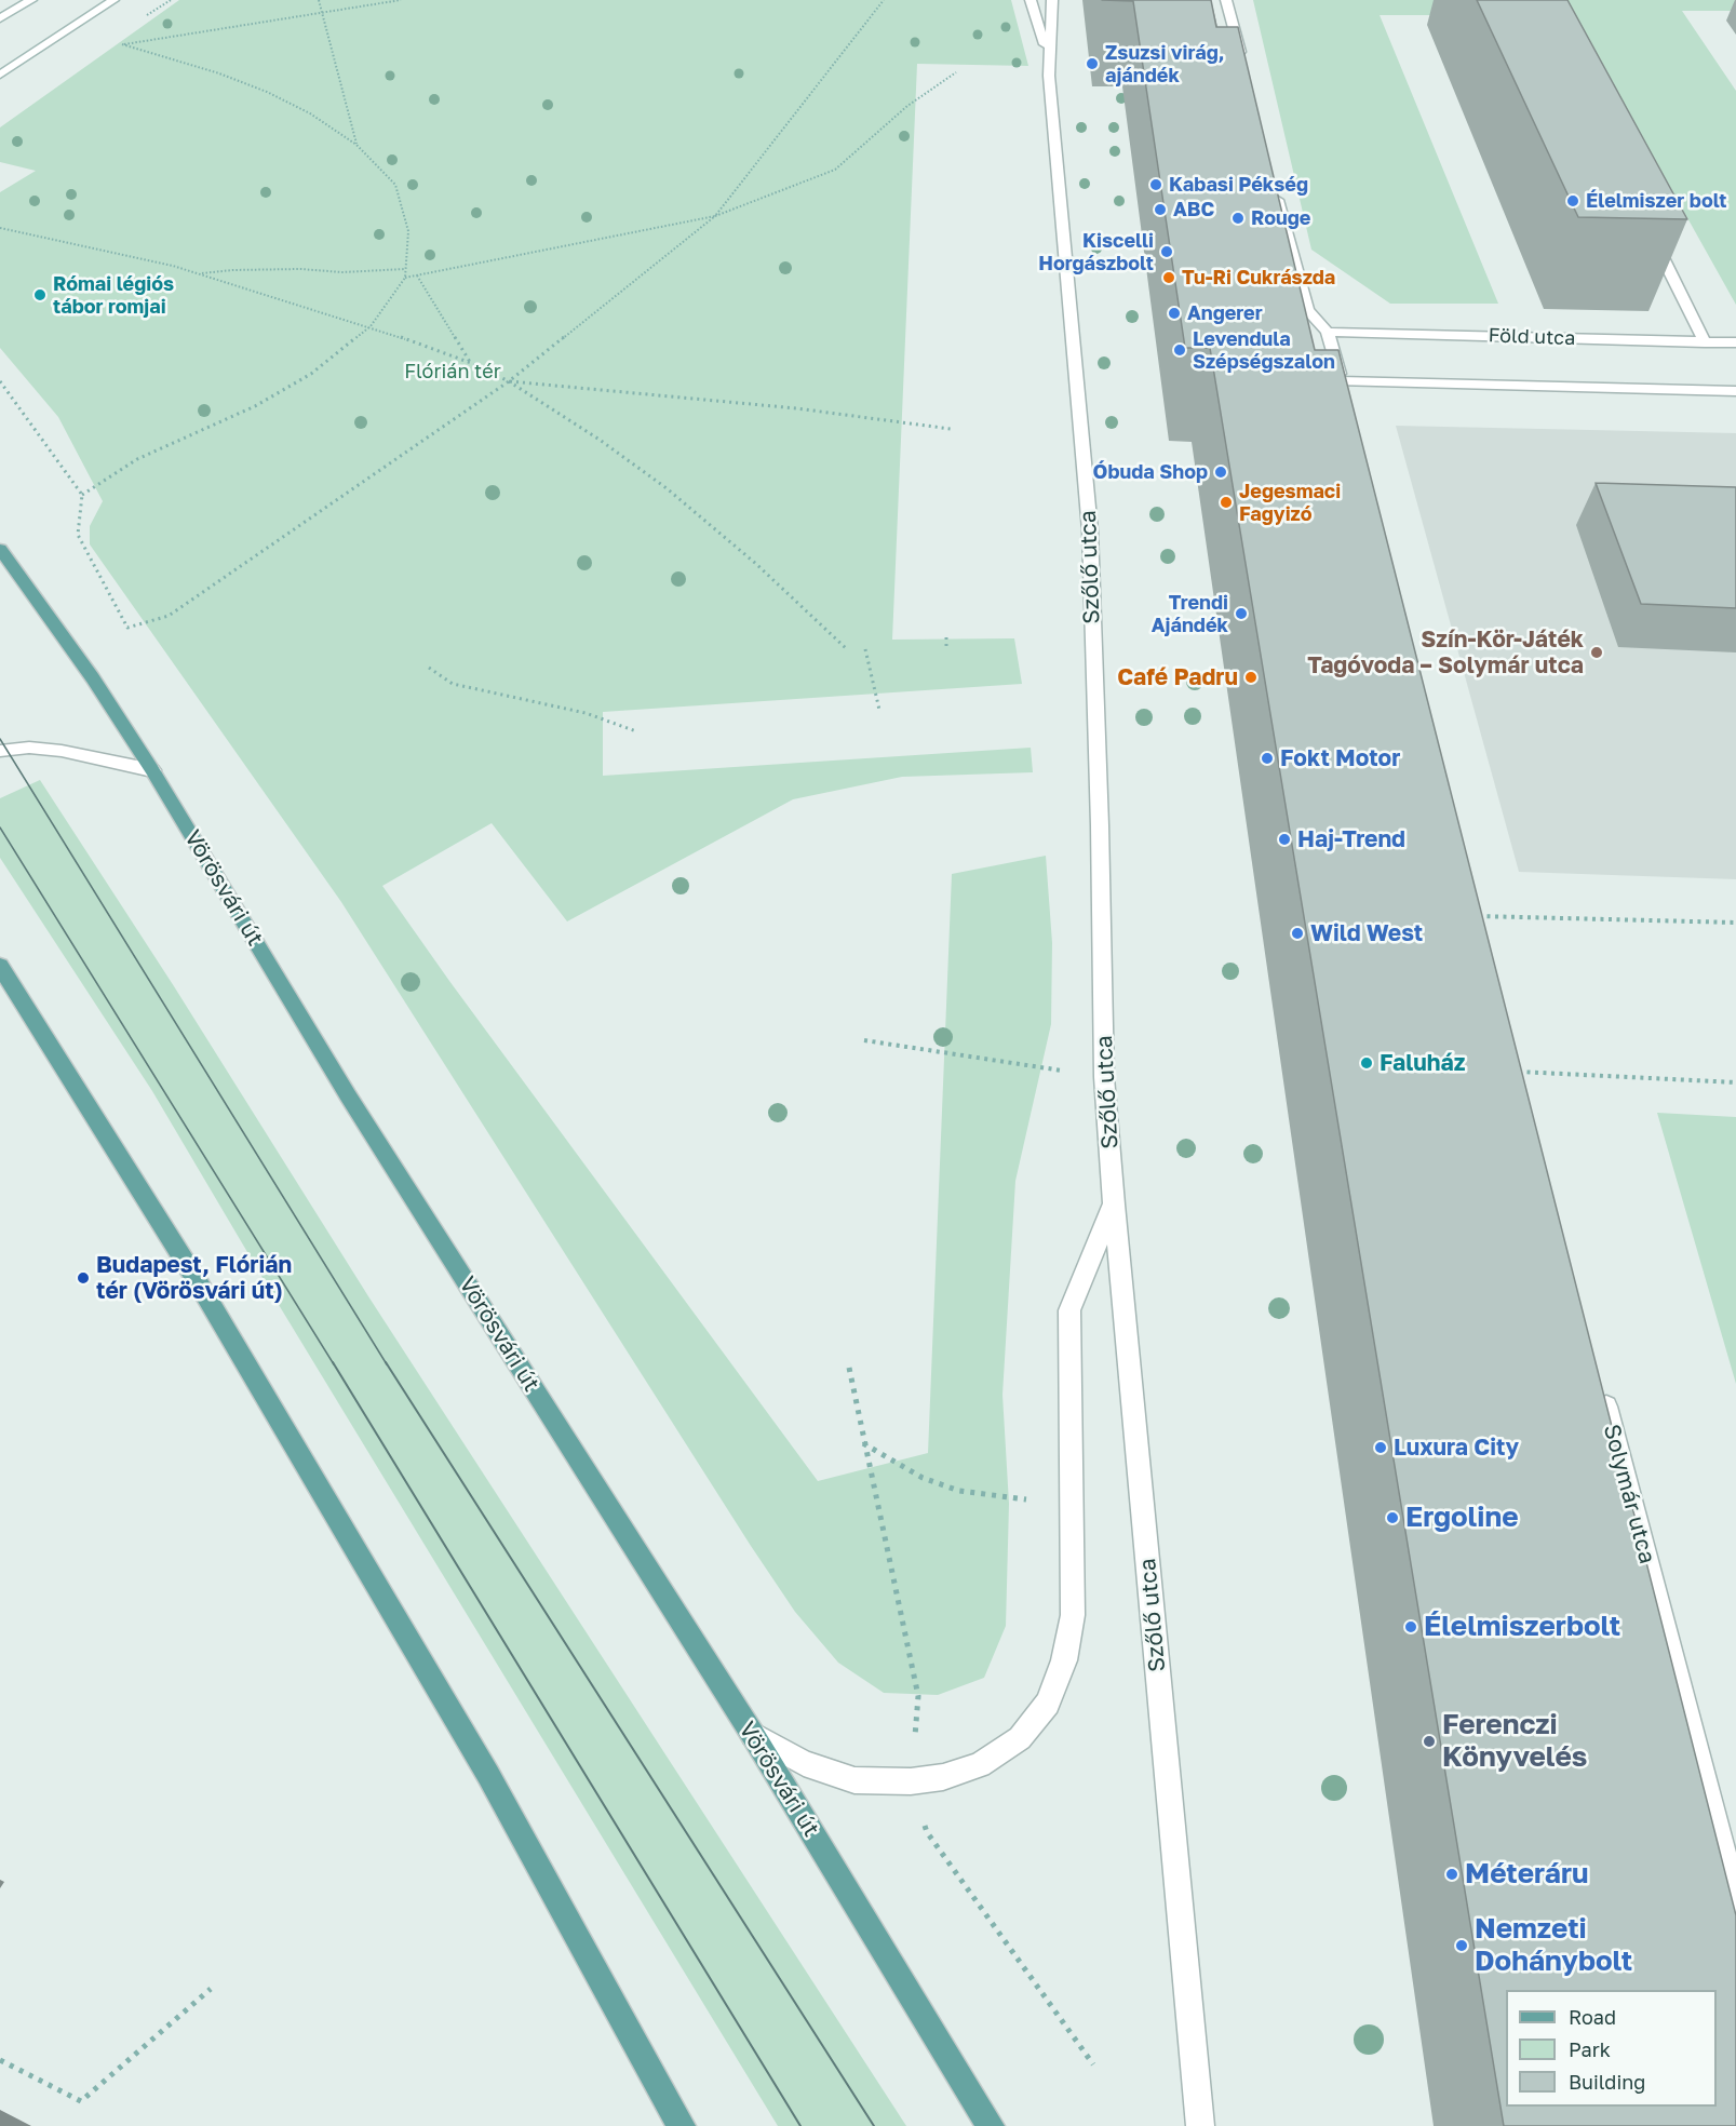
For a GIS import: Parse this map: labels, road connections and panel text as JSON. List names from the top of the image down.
{
  "streets": {
    "main road": ["Vörösvári út"],
    "street": ["Föld utca", "Szőlő utca", "Solymár utca"]
  },
  "parks": ["Flórián tér"],
  "places": [
    "Zsuzsi virág, ajándék",
    "Kabasi Pékség",
    "Élelmiszer bolt",
    "ABC",
    "Rouge",
    "Kiscelli Horgászbolt",
    "Tu-Ri Cukrászda",
    "Római légiós tábor romjai",
    "Angerer",
    "Levendula Szépségszalon",
    "Óbuda Shop",
    "Jegesmaci Fagyizó",
    "Trendi Ajándék",
    "Szín-Kör-Játék Tagóvoda – Solymár utca",
    "Café Padru",
    "Fokt Motor",
    "Haj-Trend",
    "Wild West",
    "Faluház",
    "Budapest, Flórián tér (Vörösvári út)",
    "Luxura City",
    "Ergoline",
    "Élelmiszerbolt",
    "Ferenczi Könyvelés",
    "Méteráru",
    "Nemzeti Dohánybolt"
  ],
  "legend": ["Road", "Park", "Building"]
}
